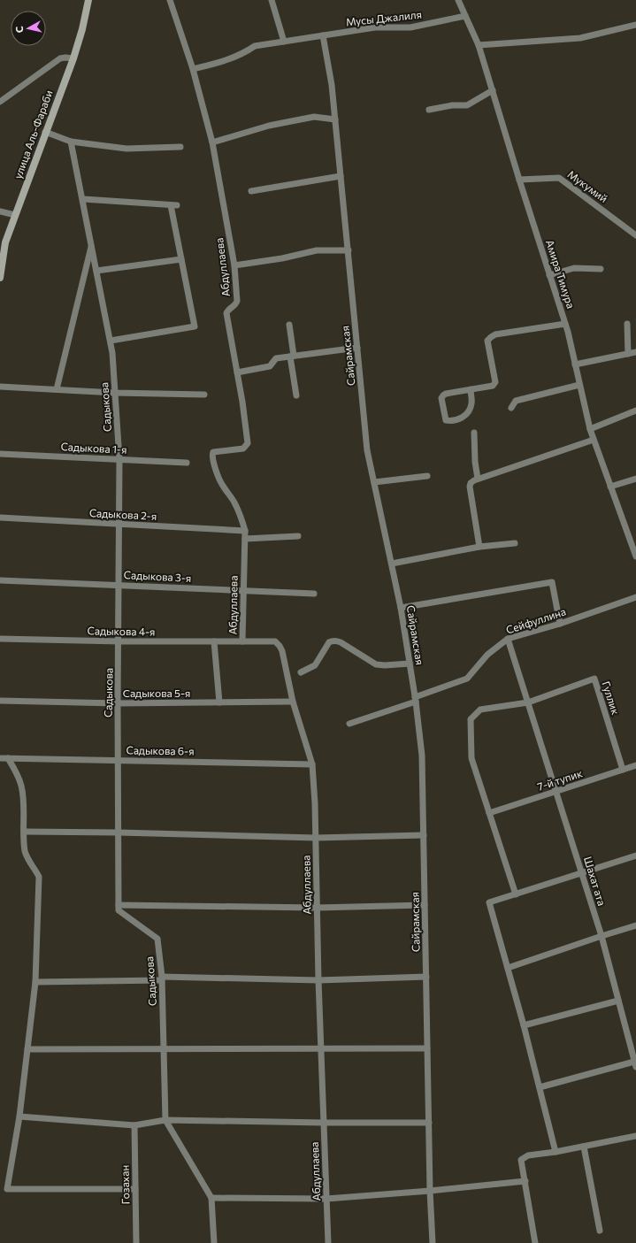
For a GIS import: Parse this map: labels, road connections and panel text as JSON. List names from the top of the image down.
{
  "streets": {
    "main road": ["улица Аль-Фараби"],
    "street": [
      "Мусы Джалиля",
      "Мукумий",
      "Абдуллаева",
      "Амира Тимура",
      "Сайрамская",
      "Садыкова",
      "Садыкова 1-я",
      "Садыкова 2-я",
      "Садыкова 3-я",
      "Сейфуллина",
      "Садыкова 4-я",
      "Садыкова 5-я",
      "Гуллик",
      "Садыкова 6-я",
      "7-й тупик",
      "Шахат ата",
      "Гозахан"
    ]
  },
  "crossings": [
    ["Мусы Джалиля", "Абдуллаева"],
    ["Мусы Джалиля", "Амира Тимура"],
    ["Мусы Джалиля", "Сайрамская"],
    ["Мукумий", "Амира Тимура"],
    ["Абдуллаева", "Садыкова 2-я"],
    ["Абдуллаева", "Садыкова 3-я"],
    ["Абдуллаева", "Садыкова 4-я"],
    ["Абдуллаева", "Садыкова 5-я"],
    ["Абдуллаева", "Садыкова 6-я"],
    ["Сайрамская", "Сейфуллина"],
    ["Садыкова", "Садыкова 1-я"],
    ["Садыкова", "Садыкова 2-я"],
    ["Садыкова", "Садыкова 3-я"],
    ["Садыкова", "Садыкова 4-я"],
    ["Садыкова", "Садыкова 5-я"],
    ["Садыкова", "Садыкова 6-я"],
    ["Сейфуллина", "Шахат ата"],
    ["Гуллик", "7-й тупик"],
    ["Гуллик", "Шахат ата"],
    ["7-й тупик", "Шахат ата"]
  ],
  "north": "left"
}
